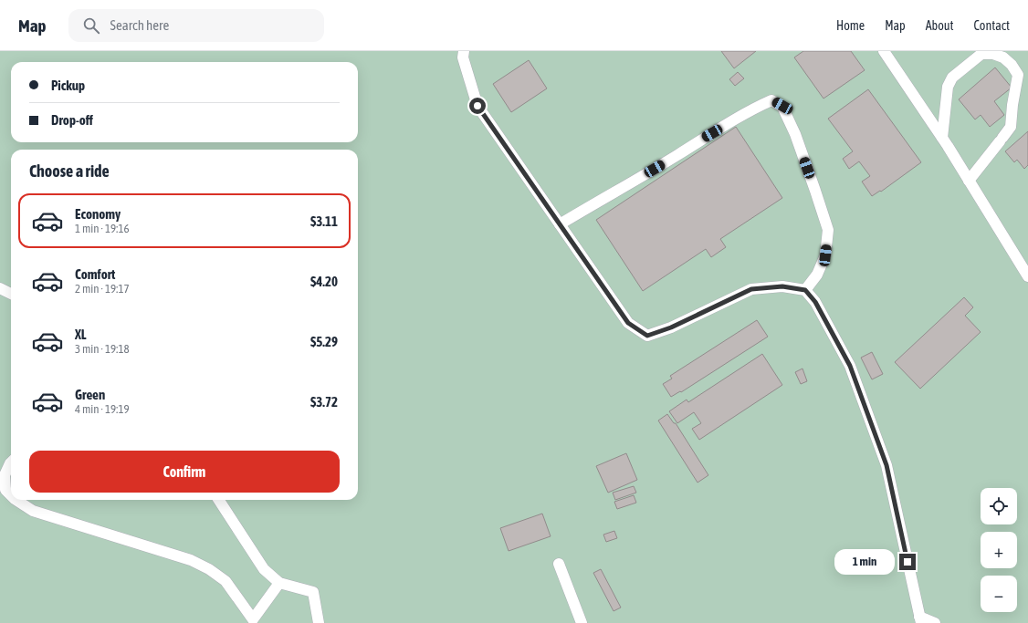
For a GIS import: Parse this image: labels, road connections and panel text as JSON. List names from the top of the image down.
{
  "page": {
    "header": "Map",
    "search": "Search here",
    "nav": [
      "Home",
      "Map",
      "About",
      "Contact"
    ],
    "banner": ["Pickup", "Drop-off"],
    "heading": "Choose a ride",
    "list": [
      {
        "name": "Economy",
        "note": "1 min · 19:16",
        "value": "$3.11"
      },
      {
        "name": "Comfort",
        "note": "2 min · 19:17",
        "value": "$4.20"
      },
      {
        "name": "XL",
        "note": "3 min · 19:18",
        "value": "$5.29"
      },
      {
        "name": "Green",
        "note": "4 min · 19:19",
        "value": "$3.72"
      }
    ],
    "buttons": "Confirm",
    "map_buttons": ["+", "−"],
    "bubble": "1 min"
  }
}
